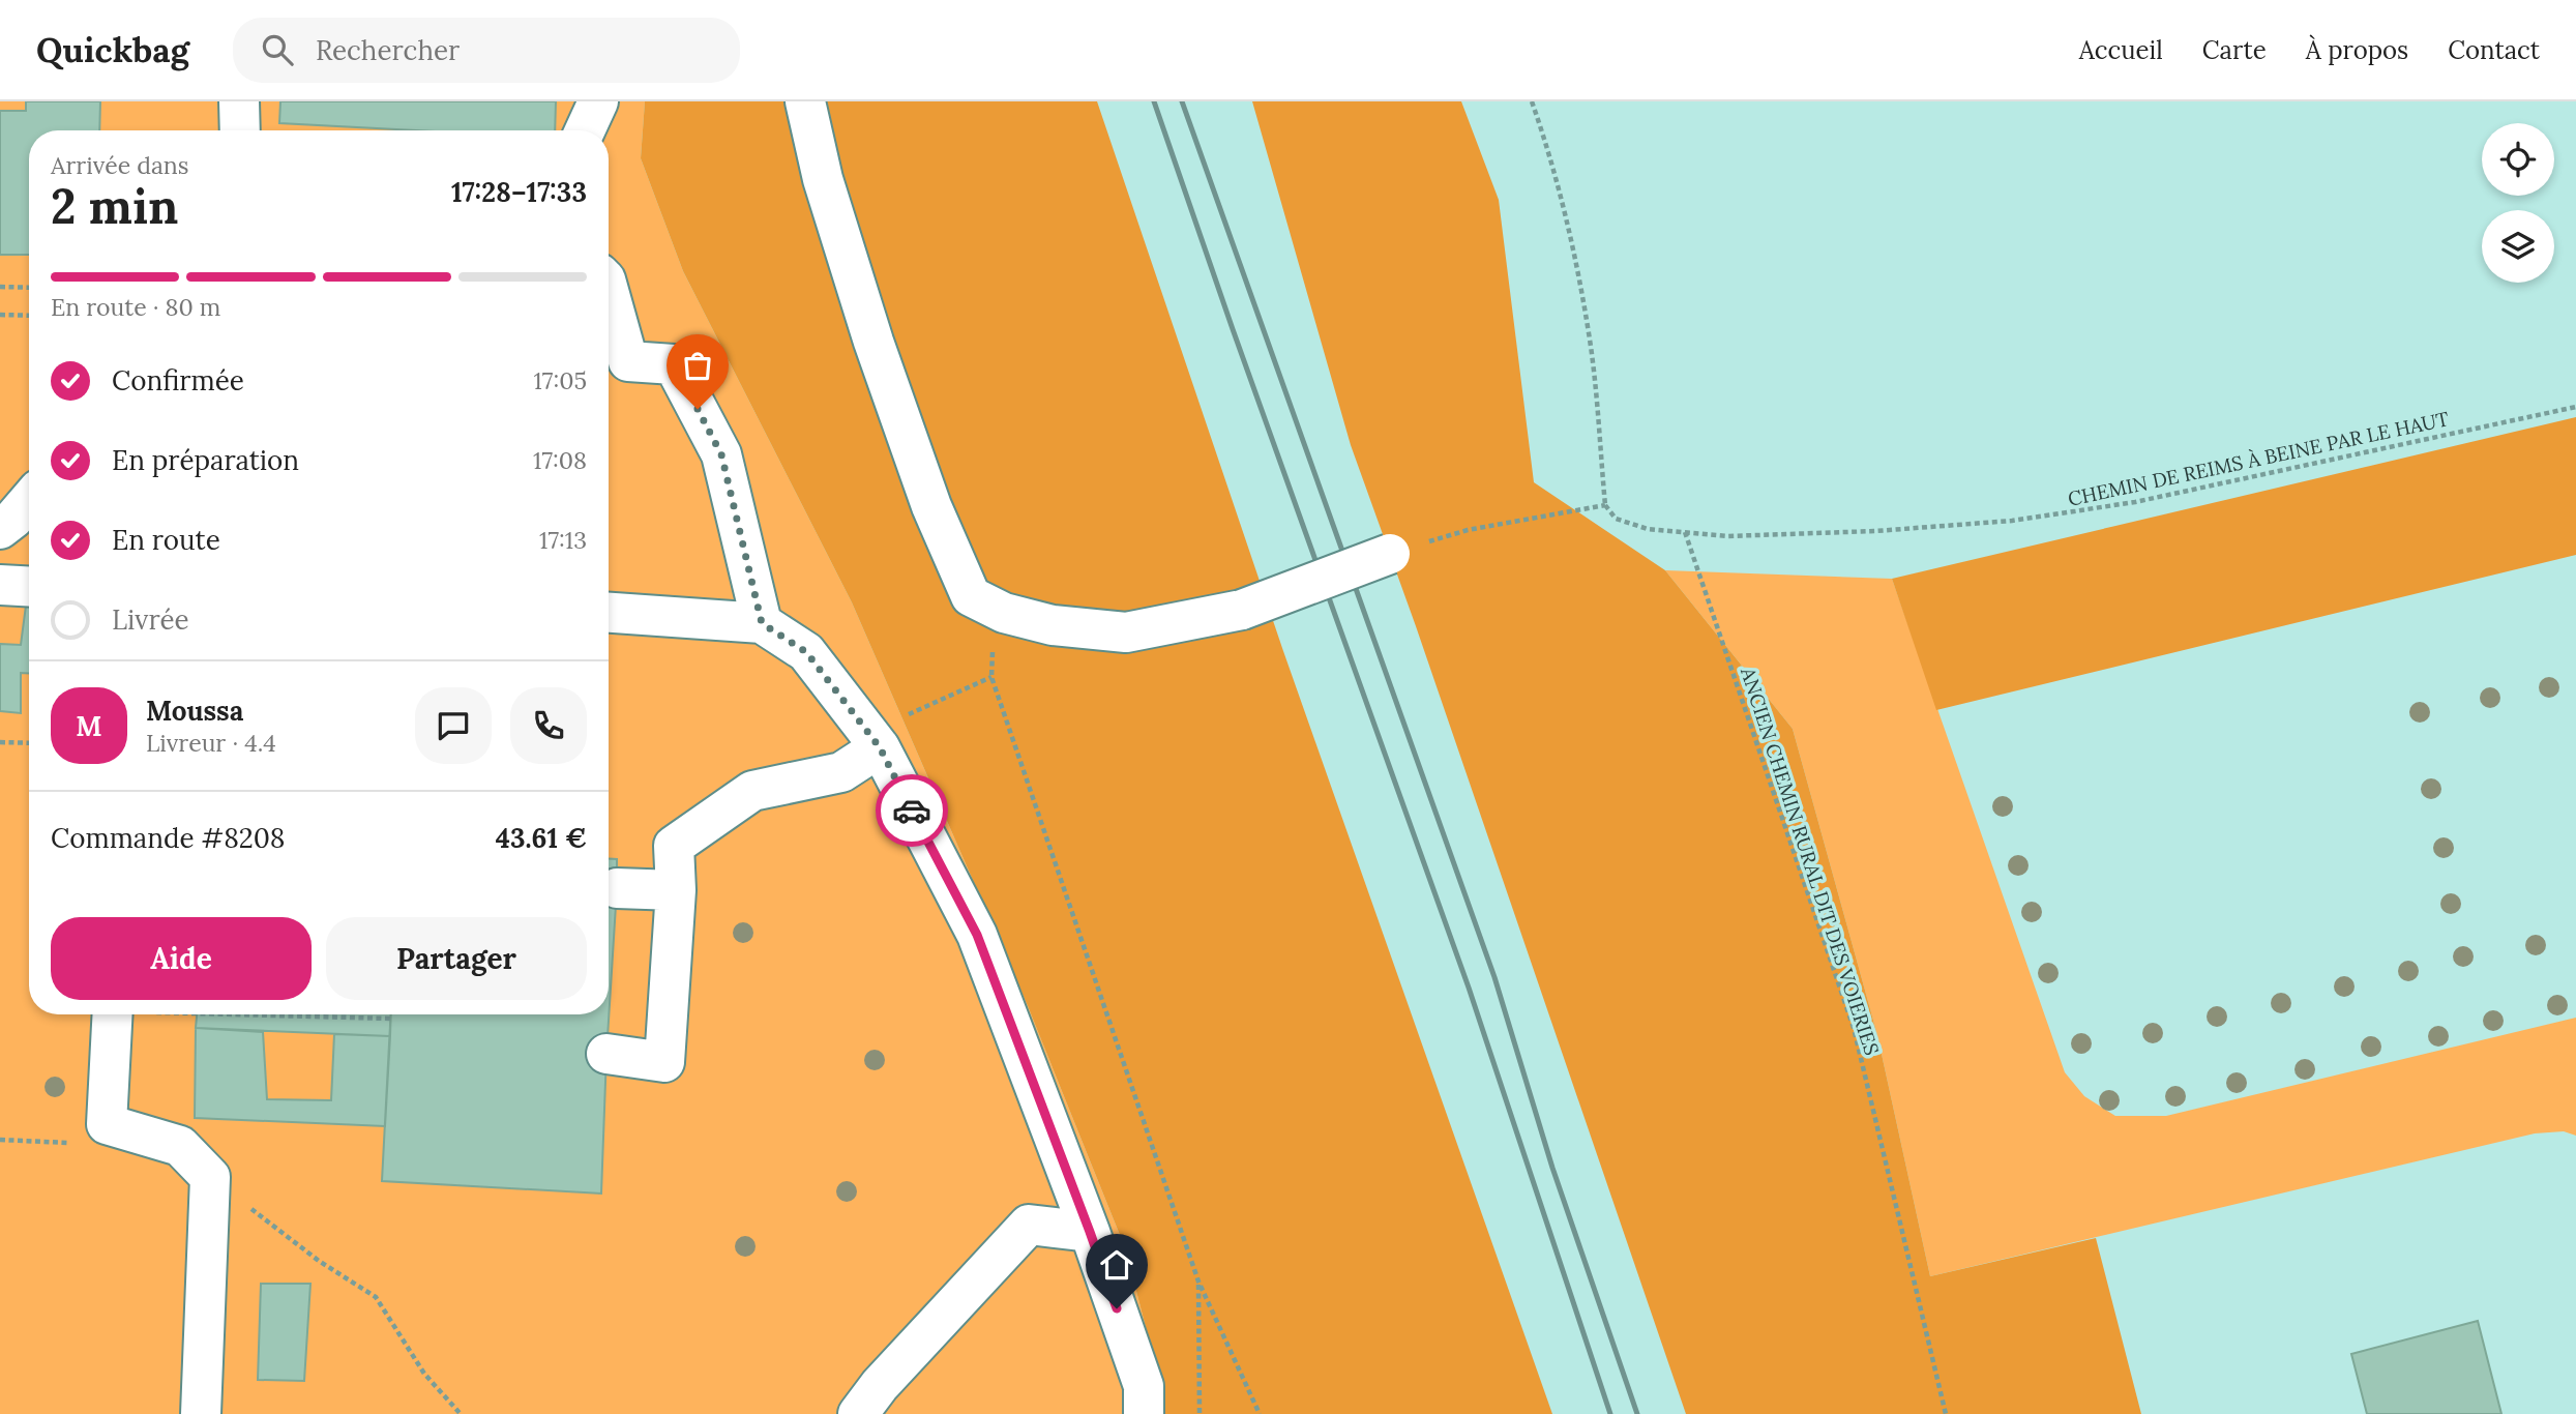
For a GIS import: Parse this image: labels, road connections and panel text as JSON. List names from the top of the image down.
{
  "streets": {
    "path": ["CHEMIN DE REIMS À BEINE PAR LE HAUT", "ANCIEN CHEMIN RURAL DIT DES VOIERIES"]
  },
  "crossings": [
    ["CHEMIN DE REIMS À BEINE PAR LE HAUT", "ANCIEN CHEMIN RURAL DIT DES VOIERIES"]
  ],
  "page": {
    "header": "Quickbag",
    "search": "Rechercher",
    "nav": [
      "Accueil",
      "Carte",
      "À propos",
      "Contact"
    ],
    "heading": ["2 min", "Arrivée dans", "17:28–17:33"],
    "panel": [
      "Moussa",
      "Livreur · 4.4",
      "Commande #8208",
      "43.61 €"
    ],
    "bar": "En route · 80 m",
    "list": [
      ["Confirmée", "17:05"],
      ["En préparation", "17:08"],
      ["En route", "17:13"],
      "Livrée"
    ],
    "round": "M",
    "buttons": ["Aide", "Partager"]
  }
}
